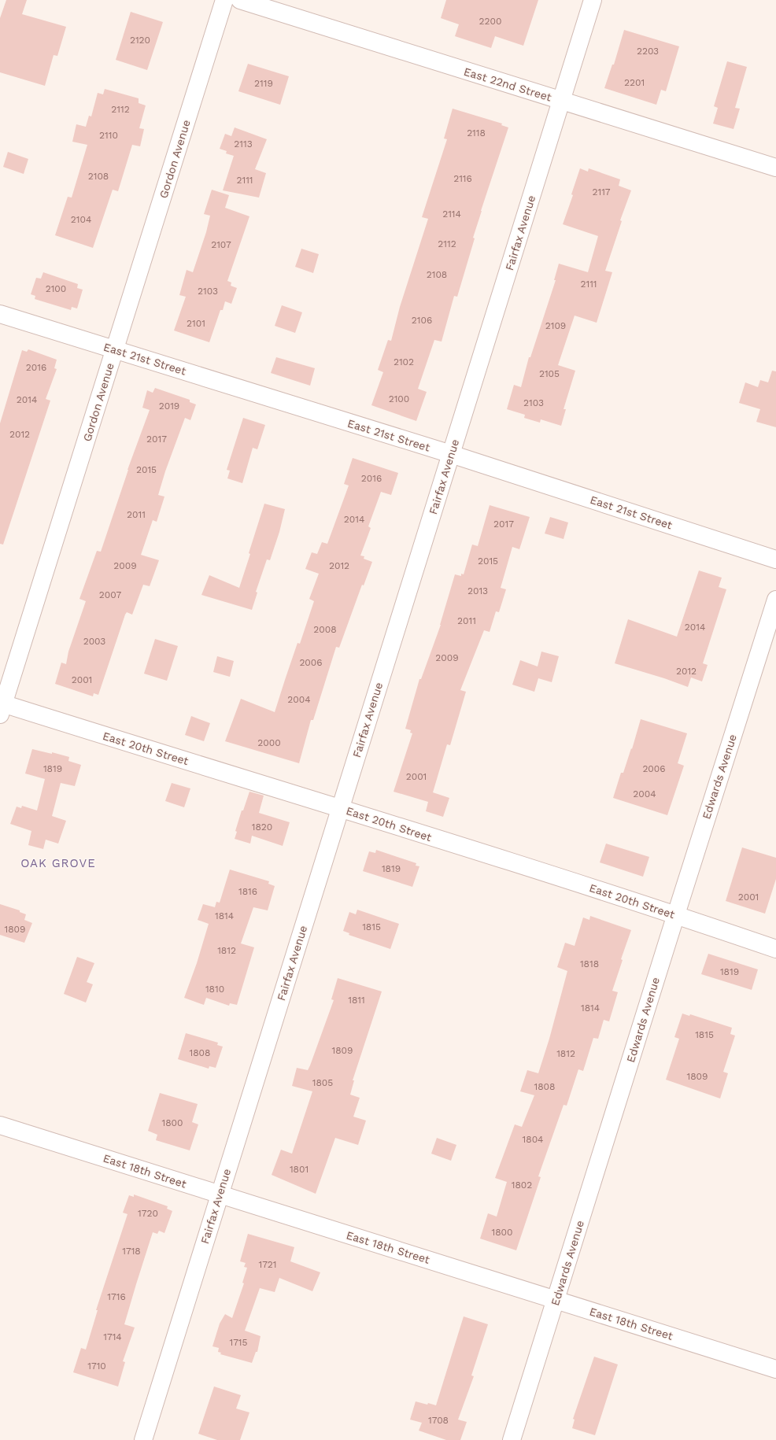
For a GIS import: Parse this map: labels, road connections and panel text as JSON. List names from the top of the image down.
{
  "streets": {
    "street": [
      "East 22nd Street",
      "Gordon Avenue",
      "Fairfax Avenue",
      "East 21st Street",
      "East 20th Street",
      "Edwards Avenue",
      "East 18th Street"
    ]
  },
  "crossings": [
    ["East 22nd Street", "Fairfax Avenue"],
    ["Gordon Avenue", "East 21st Street"],
    ["Gordon Avenue", "East 20th Street"],
    ["Fairfax Avenue", "East 21st Street"],
    ["Fairfax Avenue", "East 20th Street"],
    ["Fairfax Avenue", "East 18th Street"],
    ["East 20th Street", "Edwards Avenue"],
    ["Edwards Avenue", "East 18th Street"]
  ],
  "districts": ["OAK GROVE"],
  "house_numbers": [
    "2200",
    "2120",
    "2203",
    "2201",
    "2119",
    "2112",
    "2118",
    "2110",
    "2113",
    "2108",
    "2116",
    "2111",
    "2117",
    "2114",
    "2104",
    "2112",
    "2107",
    "2108",
    "2111",
    "2100",
    "2103",
    "2106",
    "2101",
    "2109",
    "2102",
    "2016",
    "2105",
    "2100",
    "2014",
    "2103",
    "2019",
    "2012",
    "2017",
    "2015",
    "2016",
    "2011",
    "2014",
    "2017",
    "2015",
    "2009",
    "2012",
    "2013",
    "2007",
    "2011",
    "2014",
    "2008",
    "2003",
    "2009",
    "2006",
    "2012",
    "2001",
    "2004",
    "2000",
    "1819",
    "2006",
    "2001",
    "2004",
    "1820",
    "1819",
    "1816",
    "2001",
    "1814",
    "1815",
    "1809",
    "1812",
    "1818",
    "1819",
    "1810",
    "1811",
    "1814",
    "1815",
    "1809",
    "1808",
    "1812",
    "1809",
    "1805",
    "1808",
    "1800",
    "1804",
    "1801",
    "1802",
    "1720",
    "1800",
    "1718",
    "1721",
    "1716",
    "1714",
    "1715",
    "1710",
    "1708"
  ]
}
